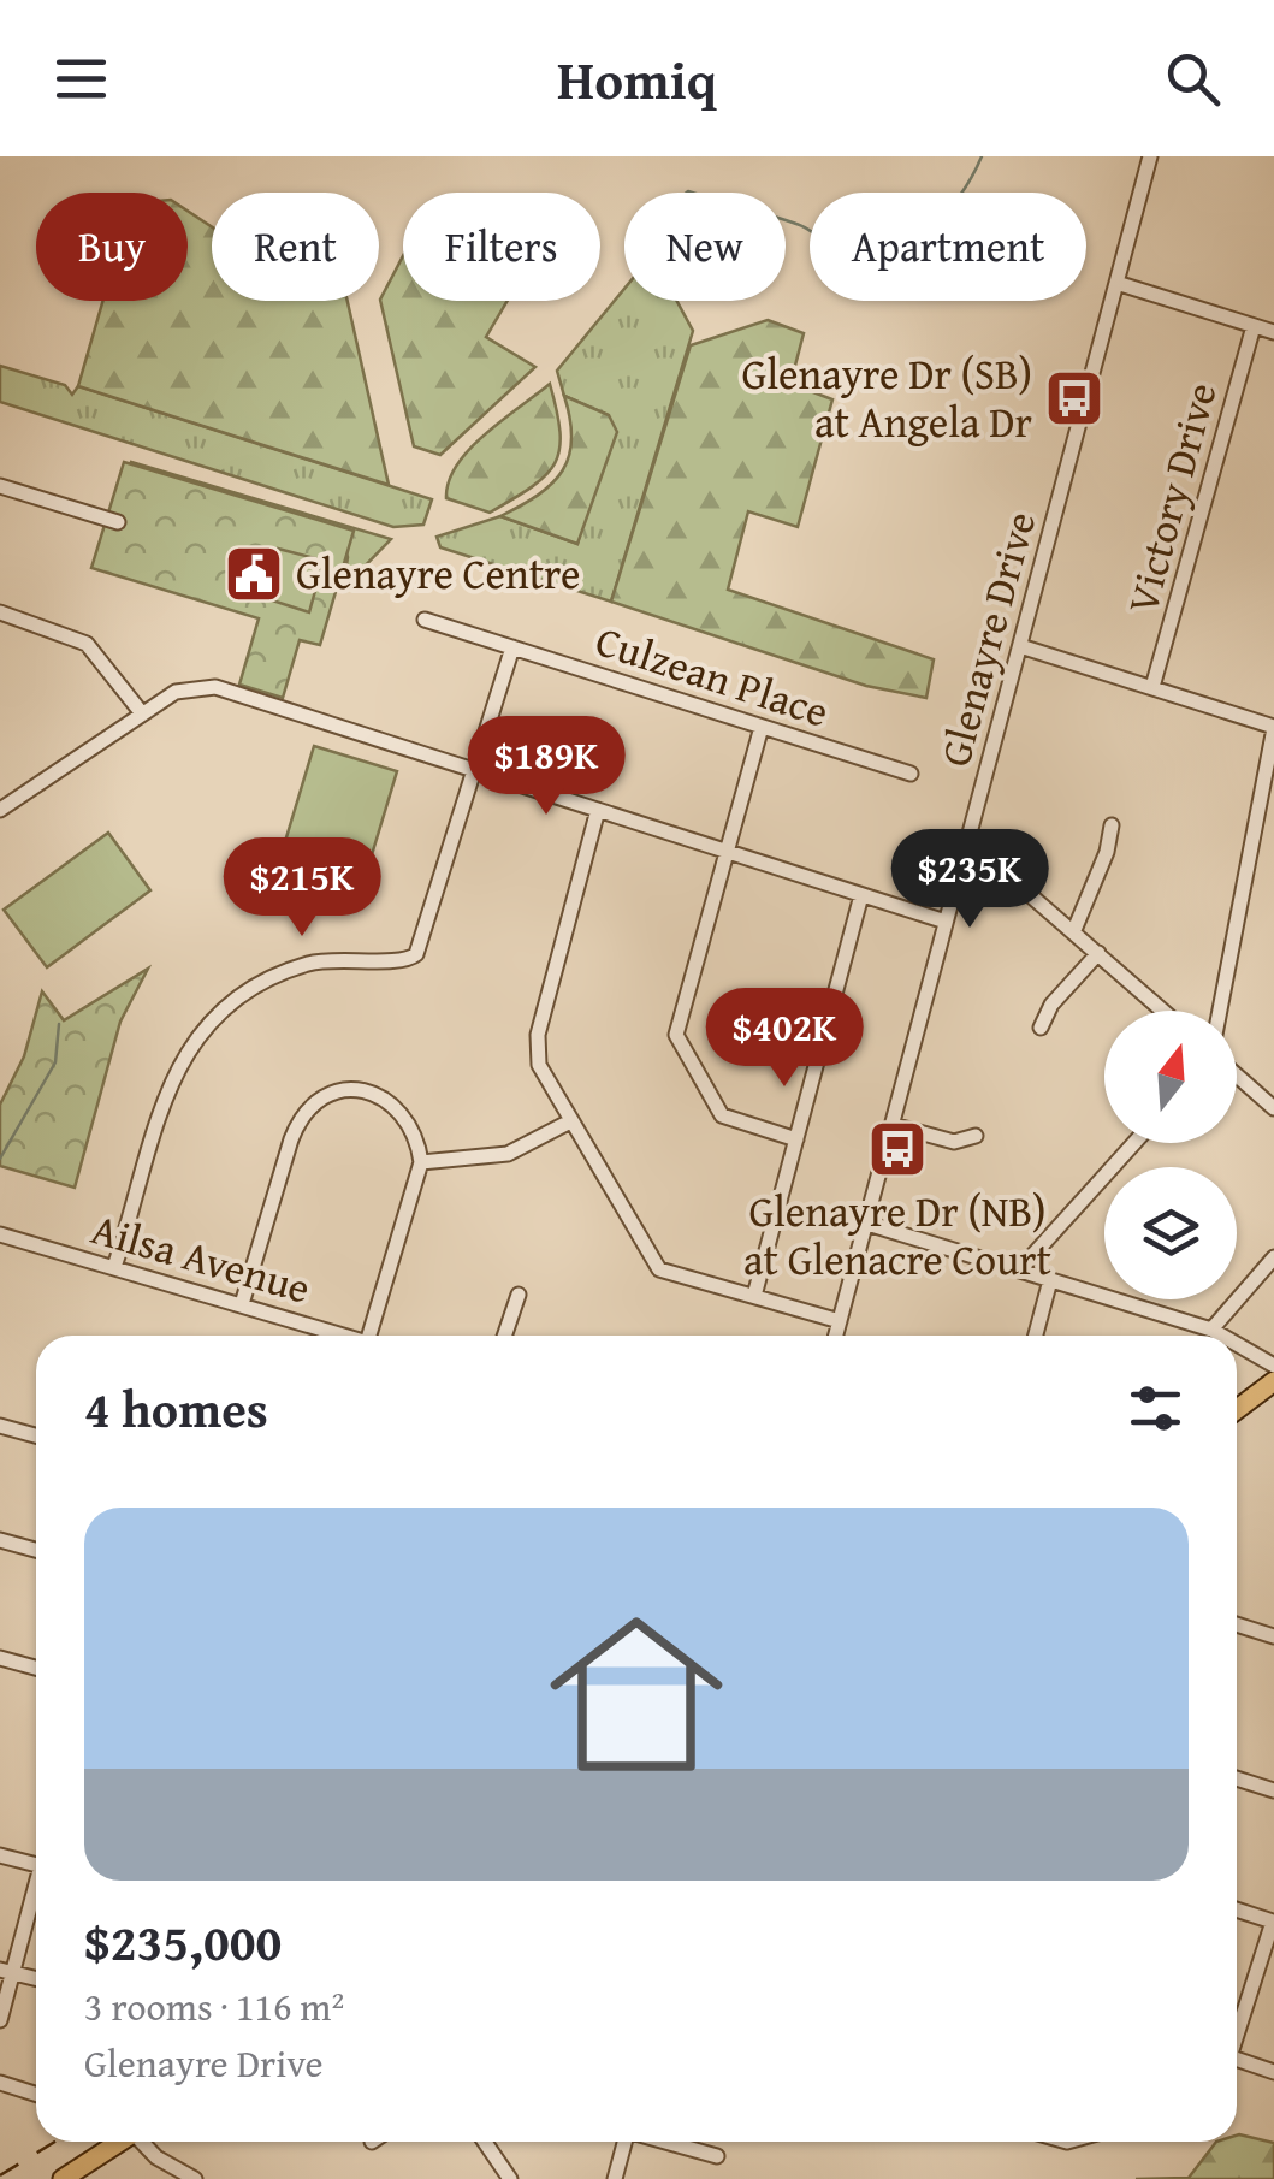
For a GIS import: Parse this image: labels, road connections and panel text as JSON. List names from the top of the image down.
{
  "streets": {
    "street": [
      "Victory Drive",
      "Glenayre Drive",
      "Culzean Place",
      "Ailsa Avenue"
    ]
  },
  "places": {
    "bus stop": ["Glenayre Dr (SB) at Angela Dr", "Glenayre Dr (NB) at Glenacre Court"],
    "public building": ["Glenayre Centre"]
  },
  "north": "top",
  "page": {
    "header": "Homiq",
    "chip": [
      "Buy",
      "Rent",
      "Filters",
      "New",
      "Apartment"
    ],
    "price": [
      "$189K",
      "$235K",
      "$215K",
      "$402K"
    ],
    "heading": "4 homes",
    "list": [
      {
        "name": "$235,000",
        "note": "3 rooms · 116 m² · Glenayre Drive"
      }
    ]
  }
}
